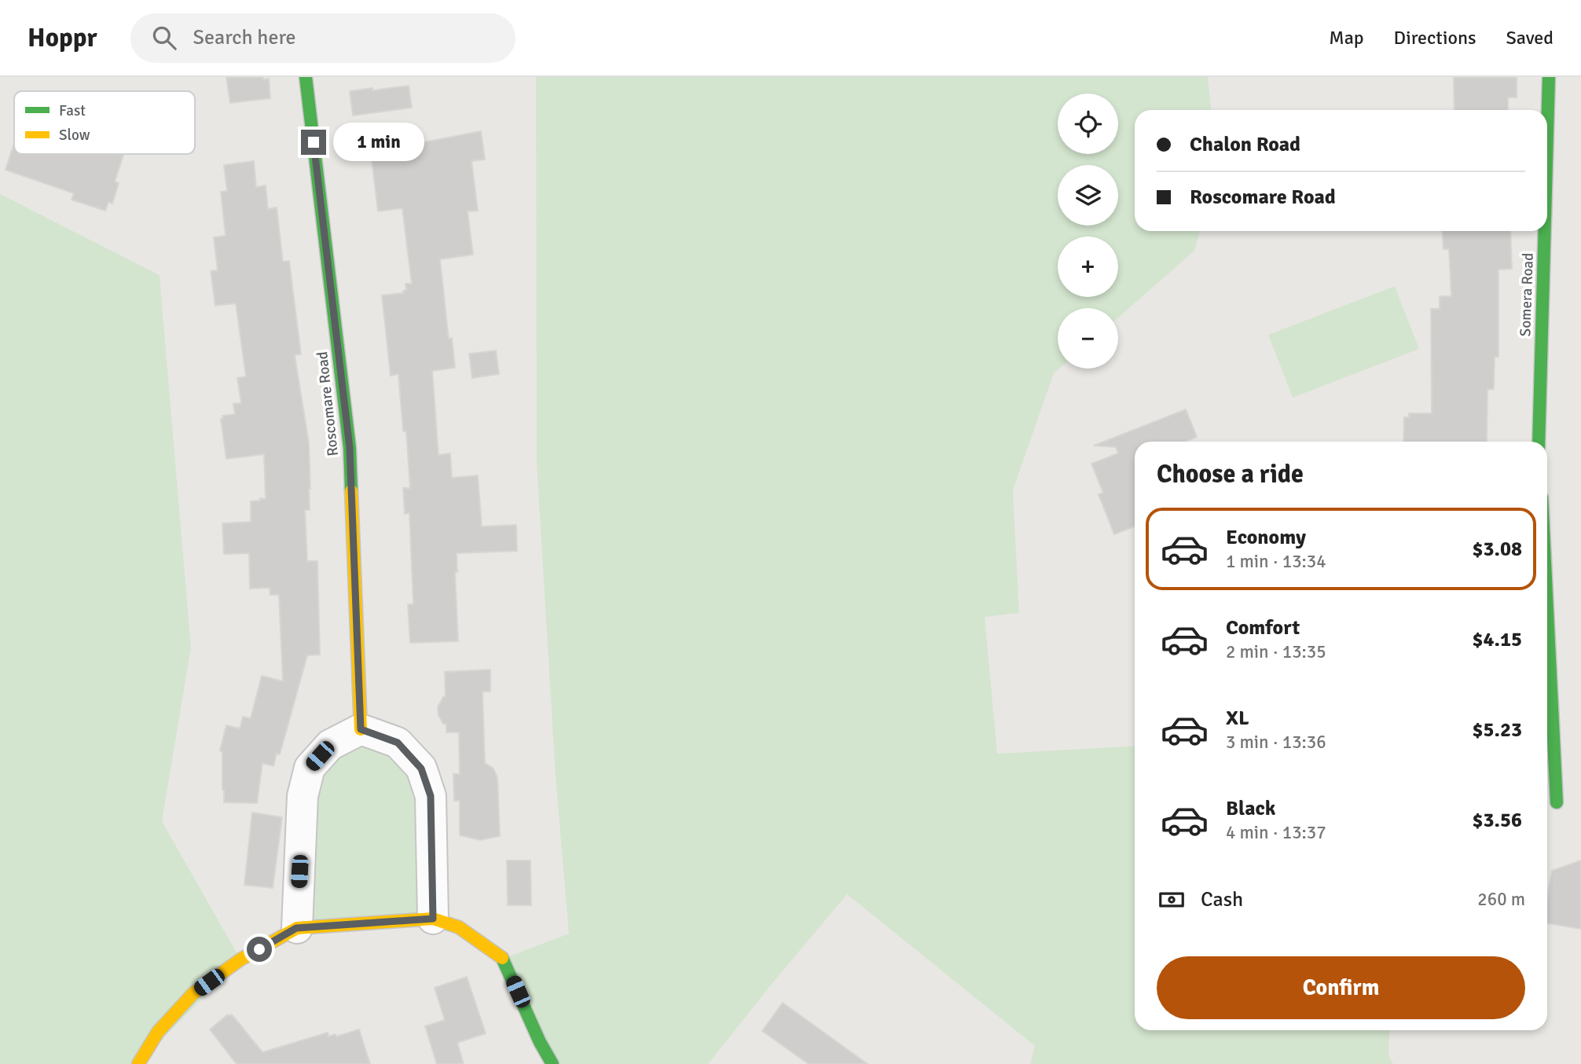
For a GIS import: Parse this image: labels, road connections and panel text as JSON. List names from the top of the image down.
{
  "streets": {
    "street": ["Somera Road", "Roscomare Road"]
  },
  "legend": ["Fast", "Slow"],
  "page": {
    "header": "Hoppr",
    "search": "Search here",
    "nav": ["Map", "Directions", "Saved"],
    "map_buttons": ["+", "−"],
    "banner": ["Chalon Road", "Roscomare Road"],
    "bubble": "1 min",
    "heading": "Choose a ride",
    "list": [
      {
        "name": "Economy",
        "note": "1 min · 13:34",
        "value": "$3.08"
      },
      {
        "name": "Comfort",
        "note": "2 min · 13:35",
        "value": "$4.15"
      },
      {
        "name": "XL",
        "note": "3 min · 13:36",
        "value": "$5.23"
      },
      {
        "name": "Black",
        "note": "4 min · 13:37",
        "value": "$3.56"
      }
    ],
    "pay": ["Cash", "260 m"],
    "buttons": "Confirm"
  }
}
